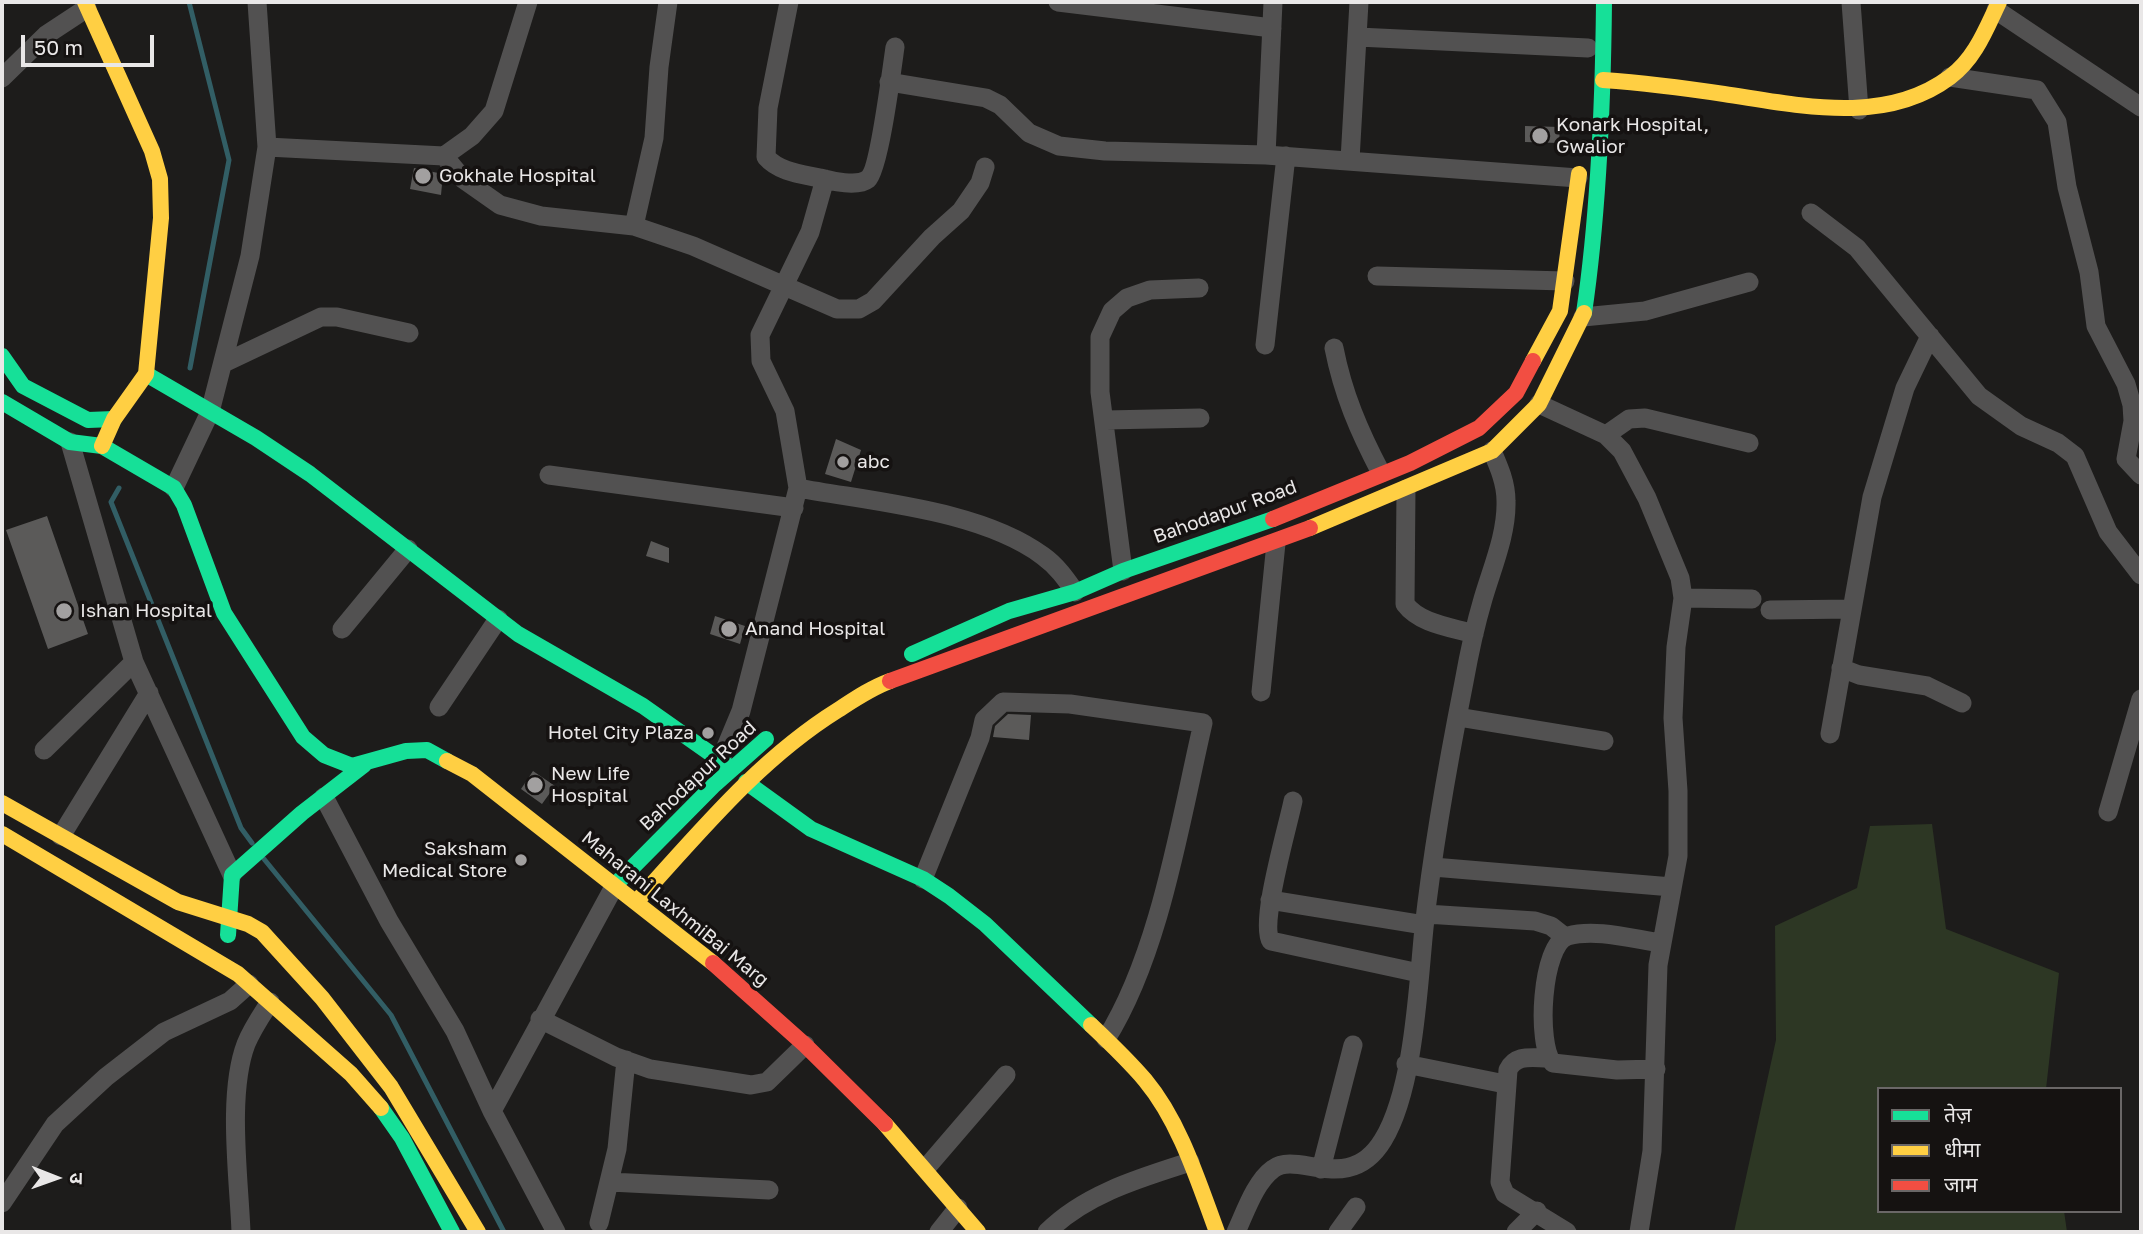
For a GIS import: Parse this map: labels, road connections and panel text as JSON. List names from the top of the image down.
{
  "streets": {
    "main road": ["Bahodapur Road", "Maharani LaxhmiBai Marg"]
  },
  "crossings": [
    ["Bahodapur Road", "Maharani LaxhmiBai Marg"]
  ],
  "places": [
    "Konark Hospital, Gwalior",
    "Gokhale Hospital",
    "abc",
    "Ishan Hospital",
    "Anand Hospital",
    "Hotel City Plaza",
    "New Life Hospital",
    "Saksham Medical Store"
  ],
  "legend": ["तेज़", "धीमा", "जाम"],
  "scale_bar": "50 m",
  "north": "right"
}
